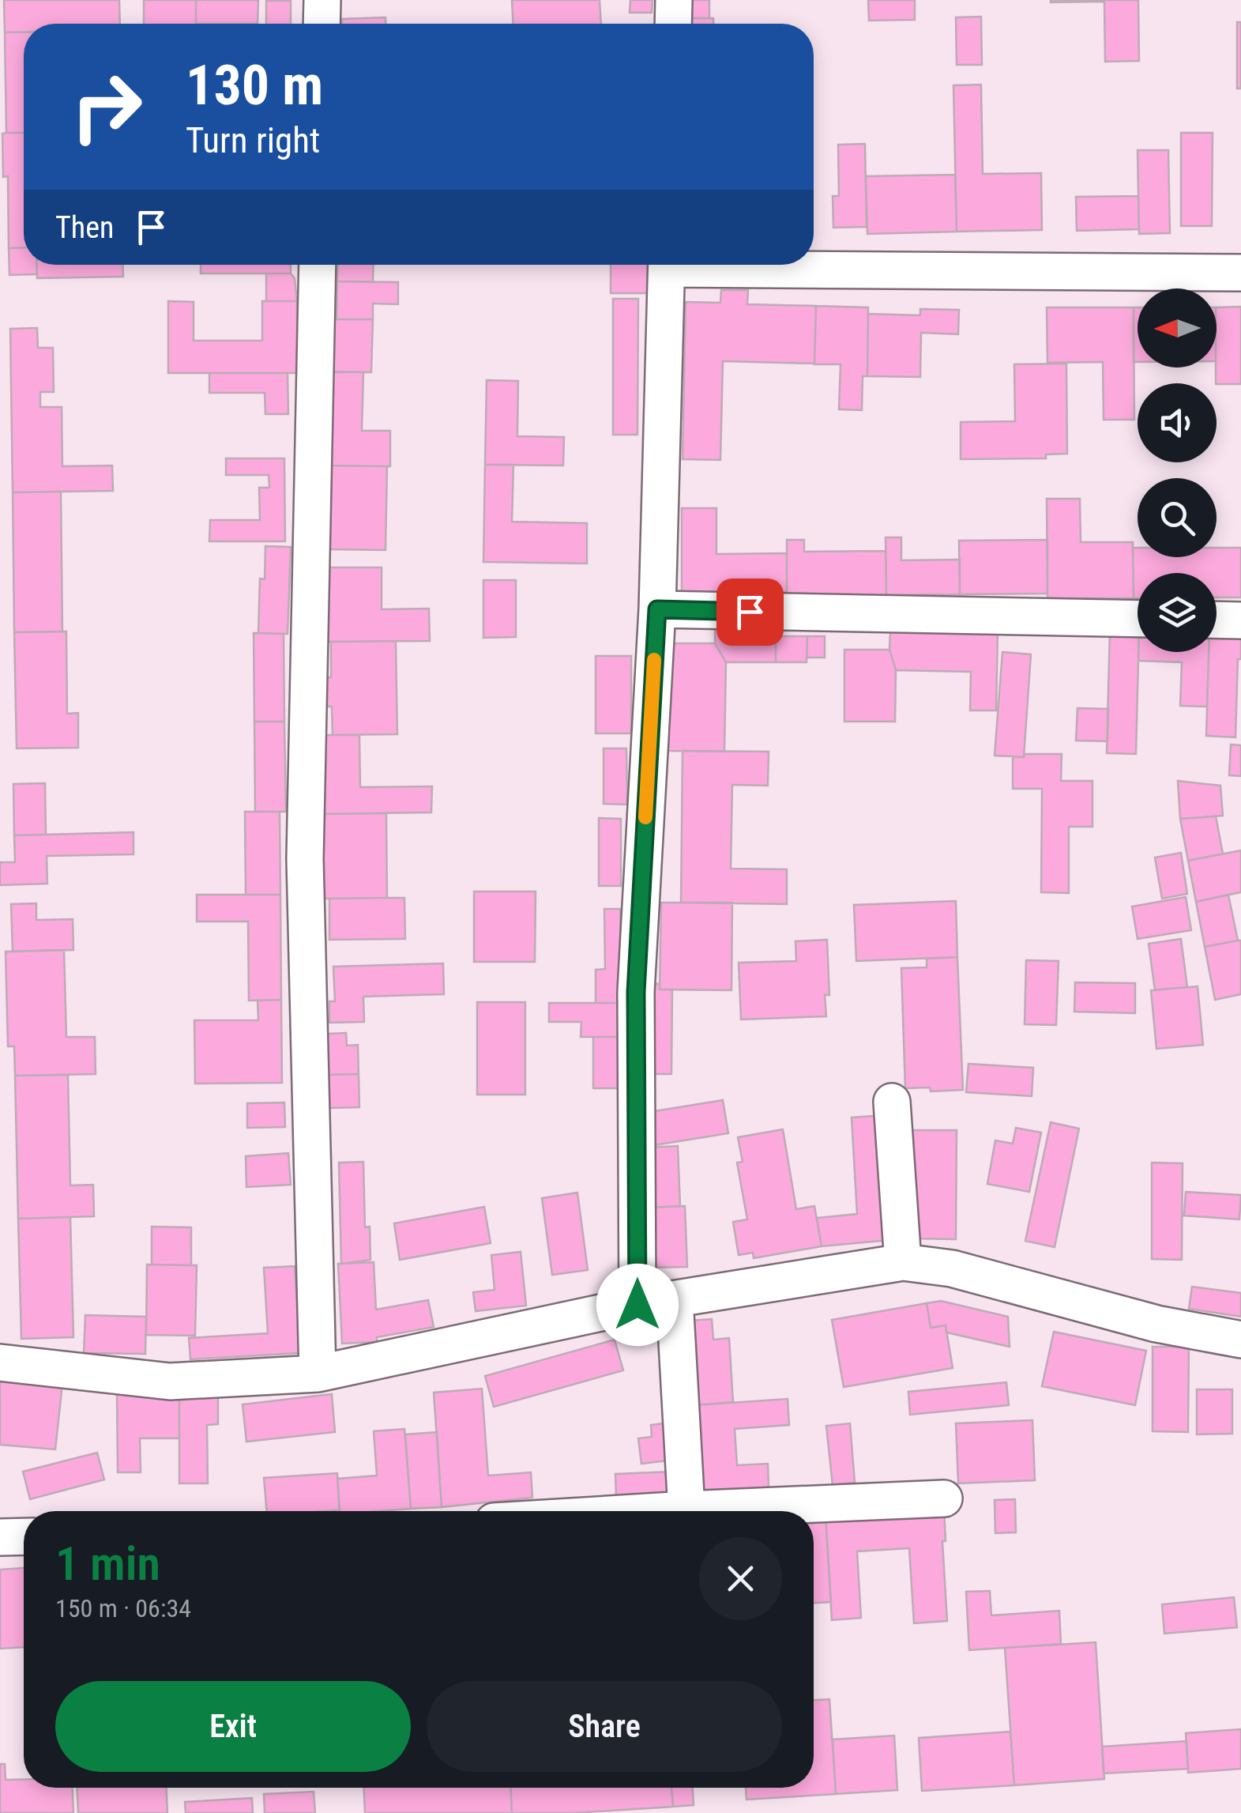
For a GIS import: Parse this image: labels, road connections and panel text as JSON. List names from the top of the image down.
{
  "north": "left",
  "page": {
    "turn": ["130 m", "Turn right"],
    "then": "Then",
    "heading": ["1 min", "150 m · 06:34"],
    "buttons": ["Exit", "Share"]
  }
}
